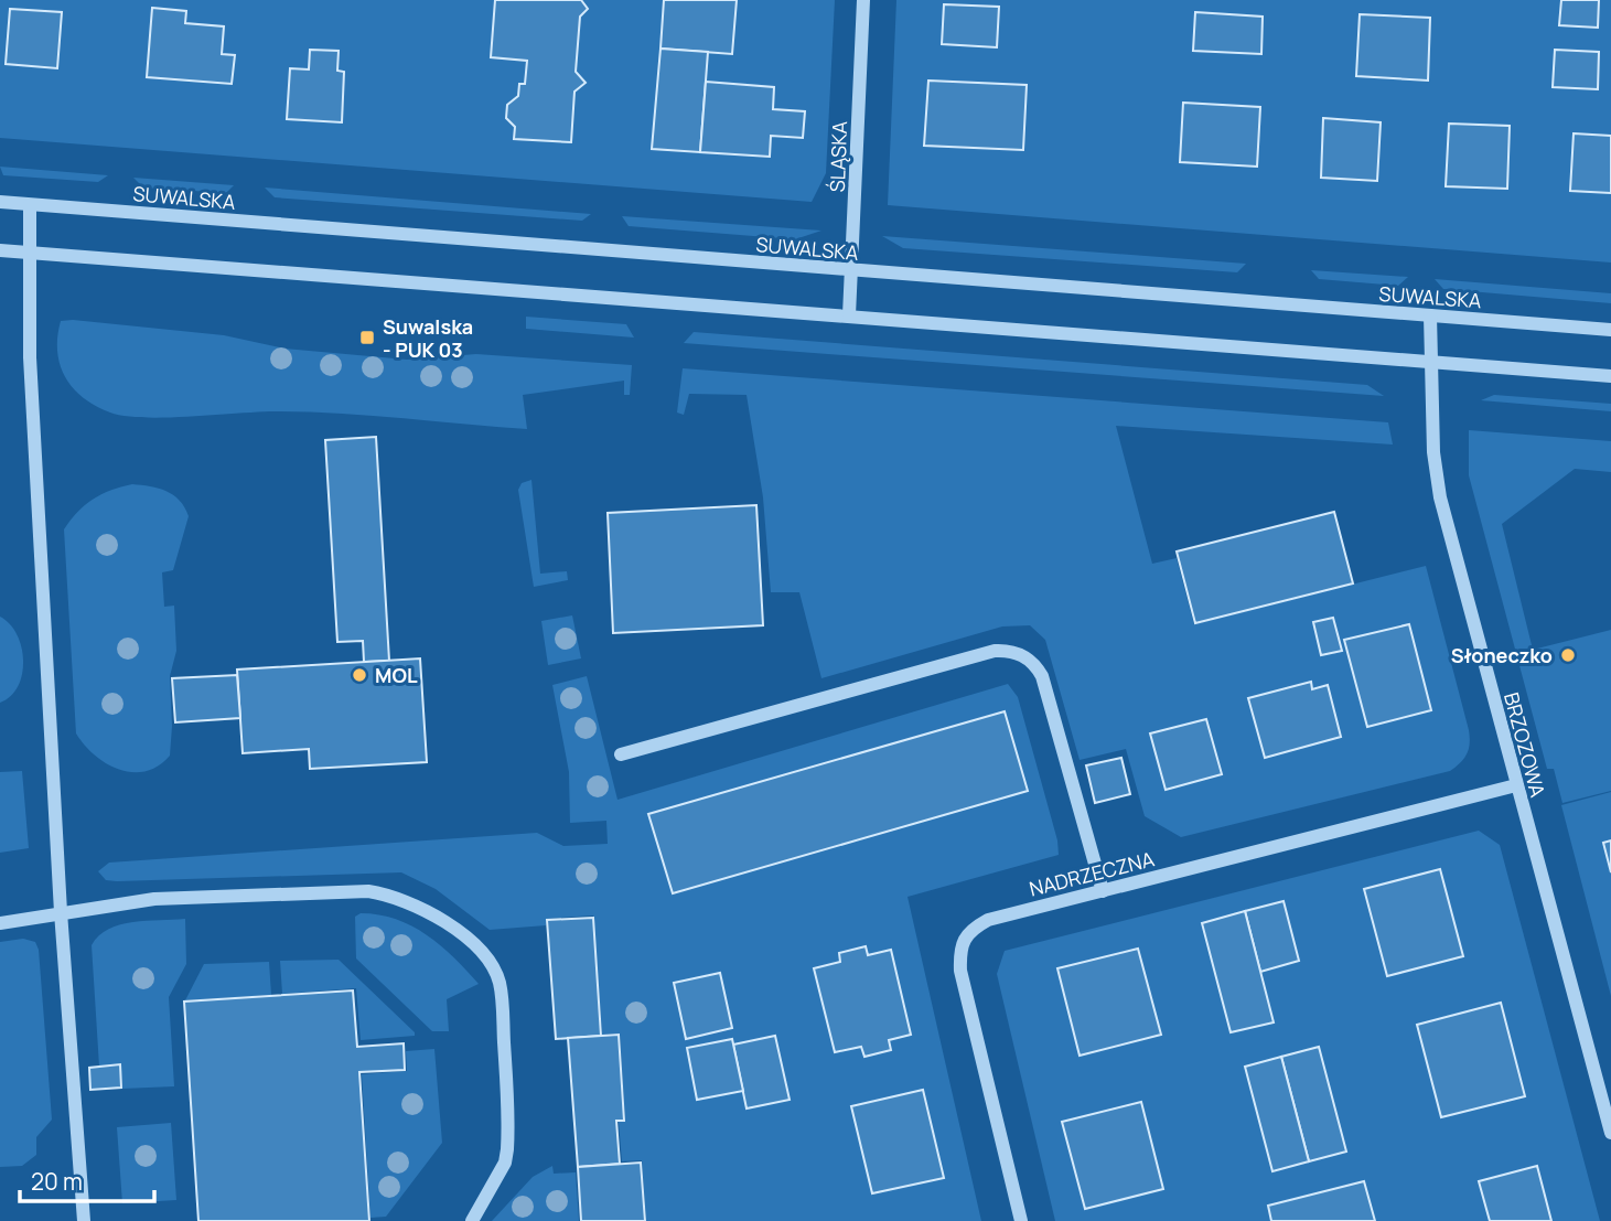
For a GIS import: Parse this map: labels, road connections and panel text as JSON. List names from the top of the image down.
{
  "streets": {
    "street": [
      "ŚLĄSKA",
      "SUWALSKA",
      "BRZOZOWA",
      "NADRZECZNA"
    ]
  },
  "crossings": [
    ["ŚLĄSKA", "SUWALSKA"],
    ["SUWALSKA", "BRZOZOWA"],
    ["BRZOZOWA", "NADRZECZNA"]
  ],
  "places": {
    "transit": ["Suwalska - PUK 03"],
    "other": ["Słoneczko", "MOL"]
  },
  "scale_bar": "20 m"
}
